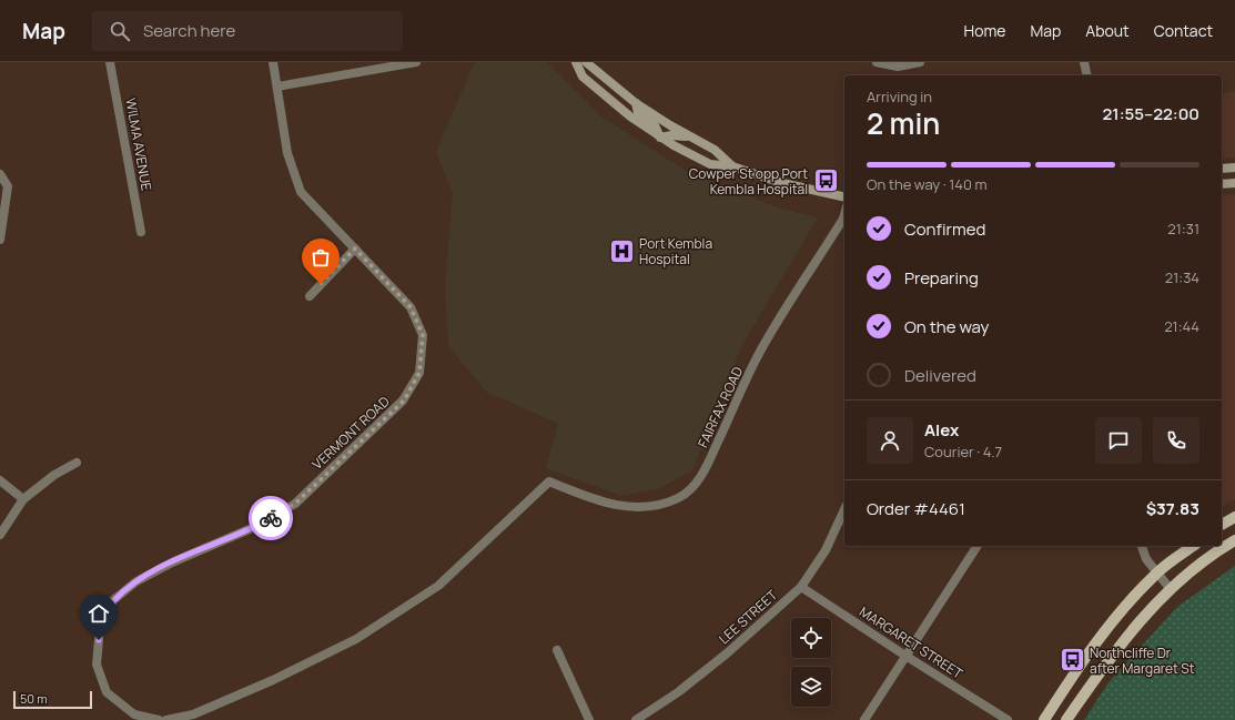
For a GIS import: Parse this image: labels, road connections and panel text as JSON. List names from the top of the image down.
{
  "streets": {
    "street": [
      "WILMA AVENUE",
      "FAIRFAX ROAD",
      "VERMONT ROAD",
      "LEE STREET",
      "MARGARET STREET"
    ]
  },
  "crossings": [
    ["LEE STREET", "MARGARET STREET"]
  ],
  "places": {
    "bus stop": ["Cowper St opp Port Kembla Hospital", "Northcliffe Dr after Margaret St"],
    "hospital": ["Port Kembla Hospital"]
  },
  "scale_bar": "50 m",
  "page": {
    "header": "Map",
    "search": "Search here",
    "nav": [
      "Home",
      "Map",
      "About",
      "Contact"
    ],
    "heading": ["2 min", "Arriving in", "21:55–22:00"],
    "panel": [
      "Alex",
      "Courier · 4.7",
      "Order #4461",
      "$37.83"
    ],
    "bar": "On the way · 140 m",
    "list": [
      ["Confirmed", "21:31"],
      ["Preparing", "21:34"],
      ["On the way", "21:44"],
      "Delivered"
    ],
    "scale": "50 m"
  }
}
